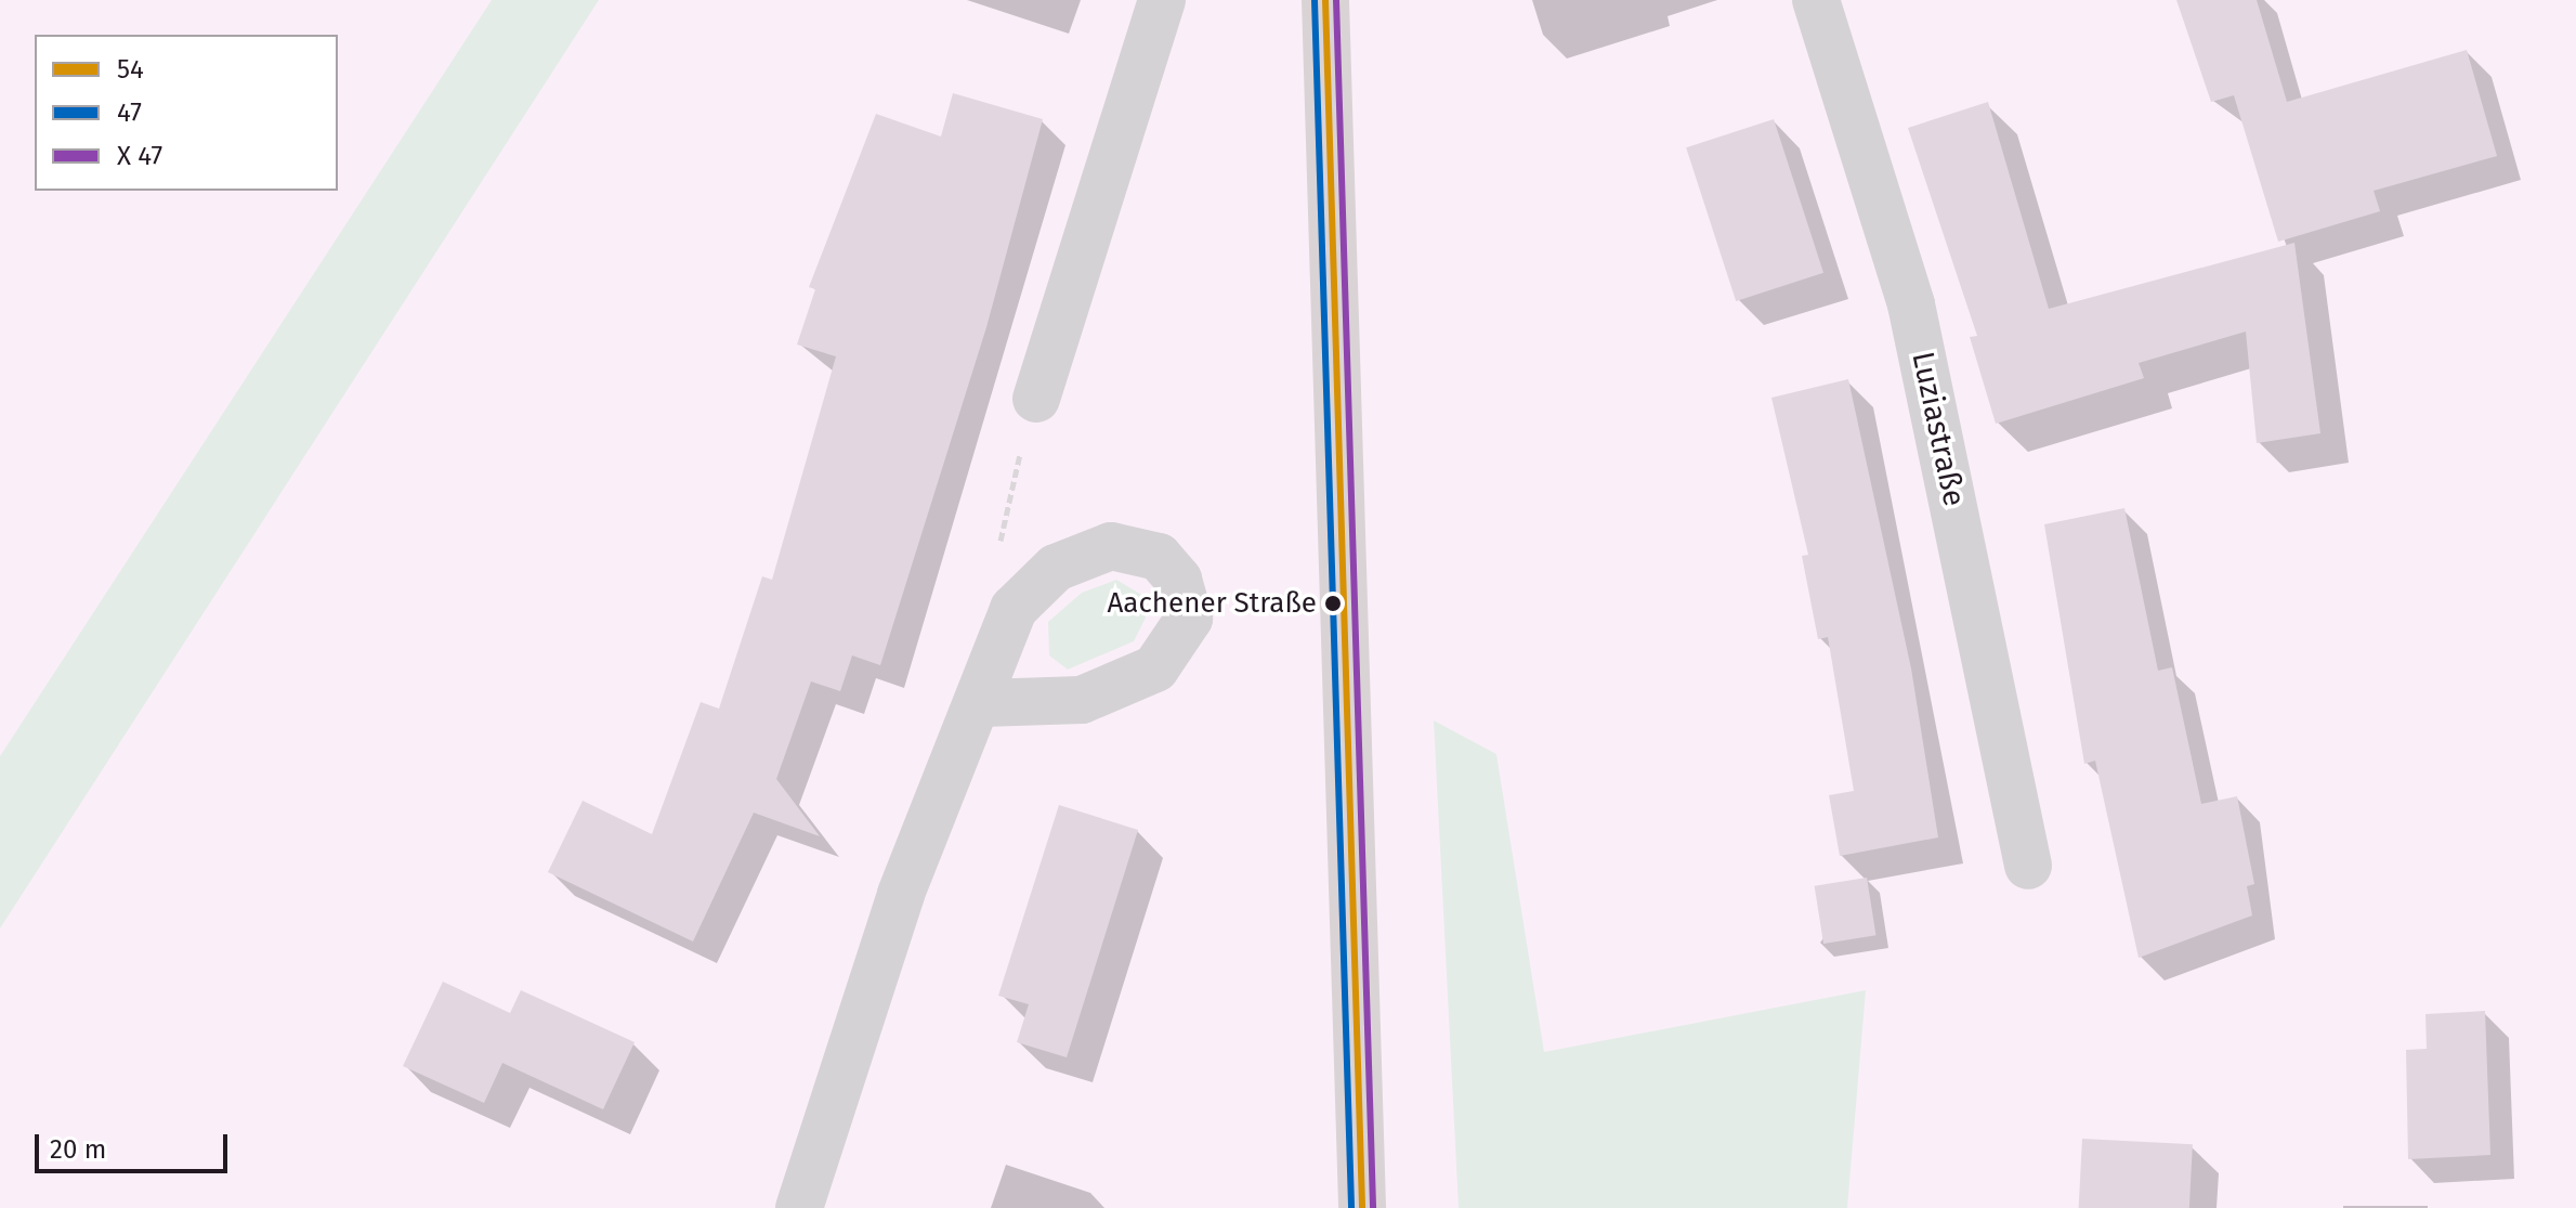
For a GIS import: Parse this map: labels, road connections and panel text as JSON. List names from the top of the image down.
{
  "streets": {
    "street": ["Luziastraße"]
  },
  "places": ["Aachener Straße"],
  "lines": ["transit line 54", "transit line 47"],
  "legend": ["54", "47", "X 47"],
  "scale_bar": "20 m"
}
